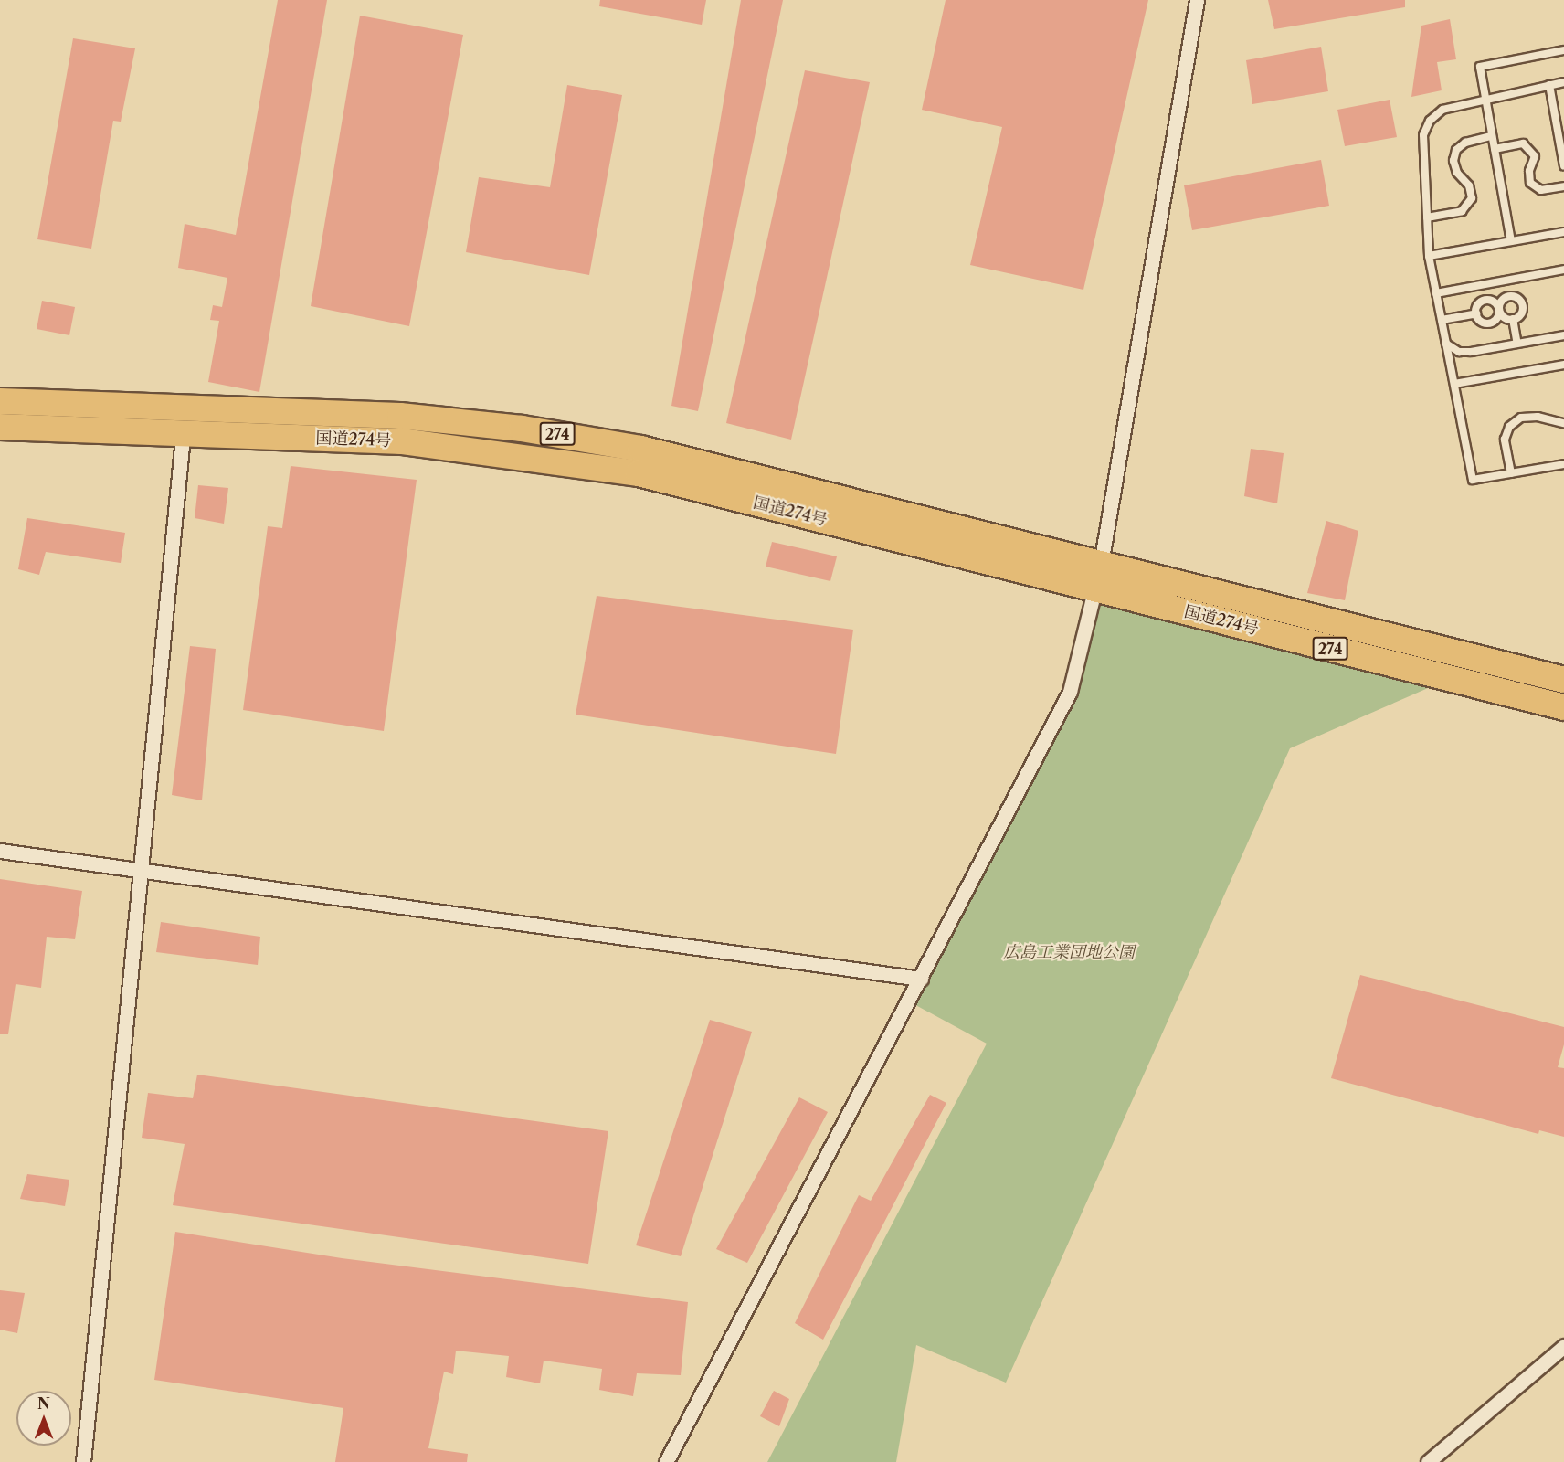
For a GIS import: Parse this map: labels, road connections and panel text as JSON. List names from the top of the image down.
{
  "streets": {
    "highway": ["274", "国道274号"]
  },
  "parks": ["広島工業団地公園"],
  "north": "top"
}
